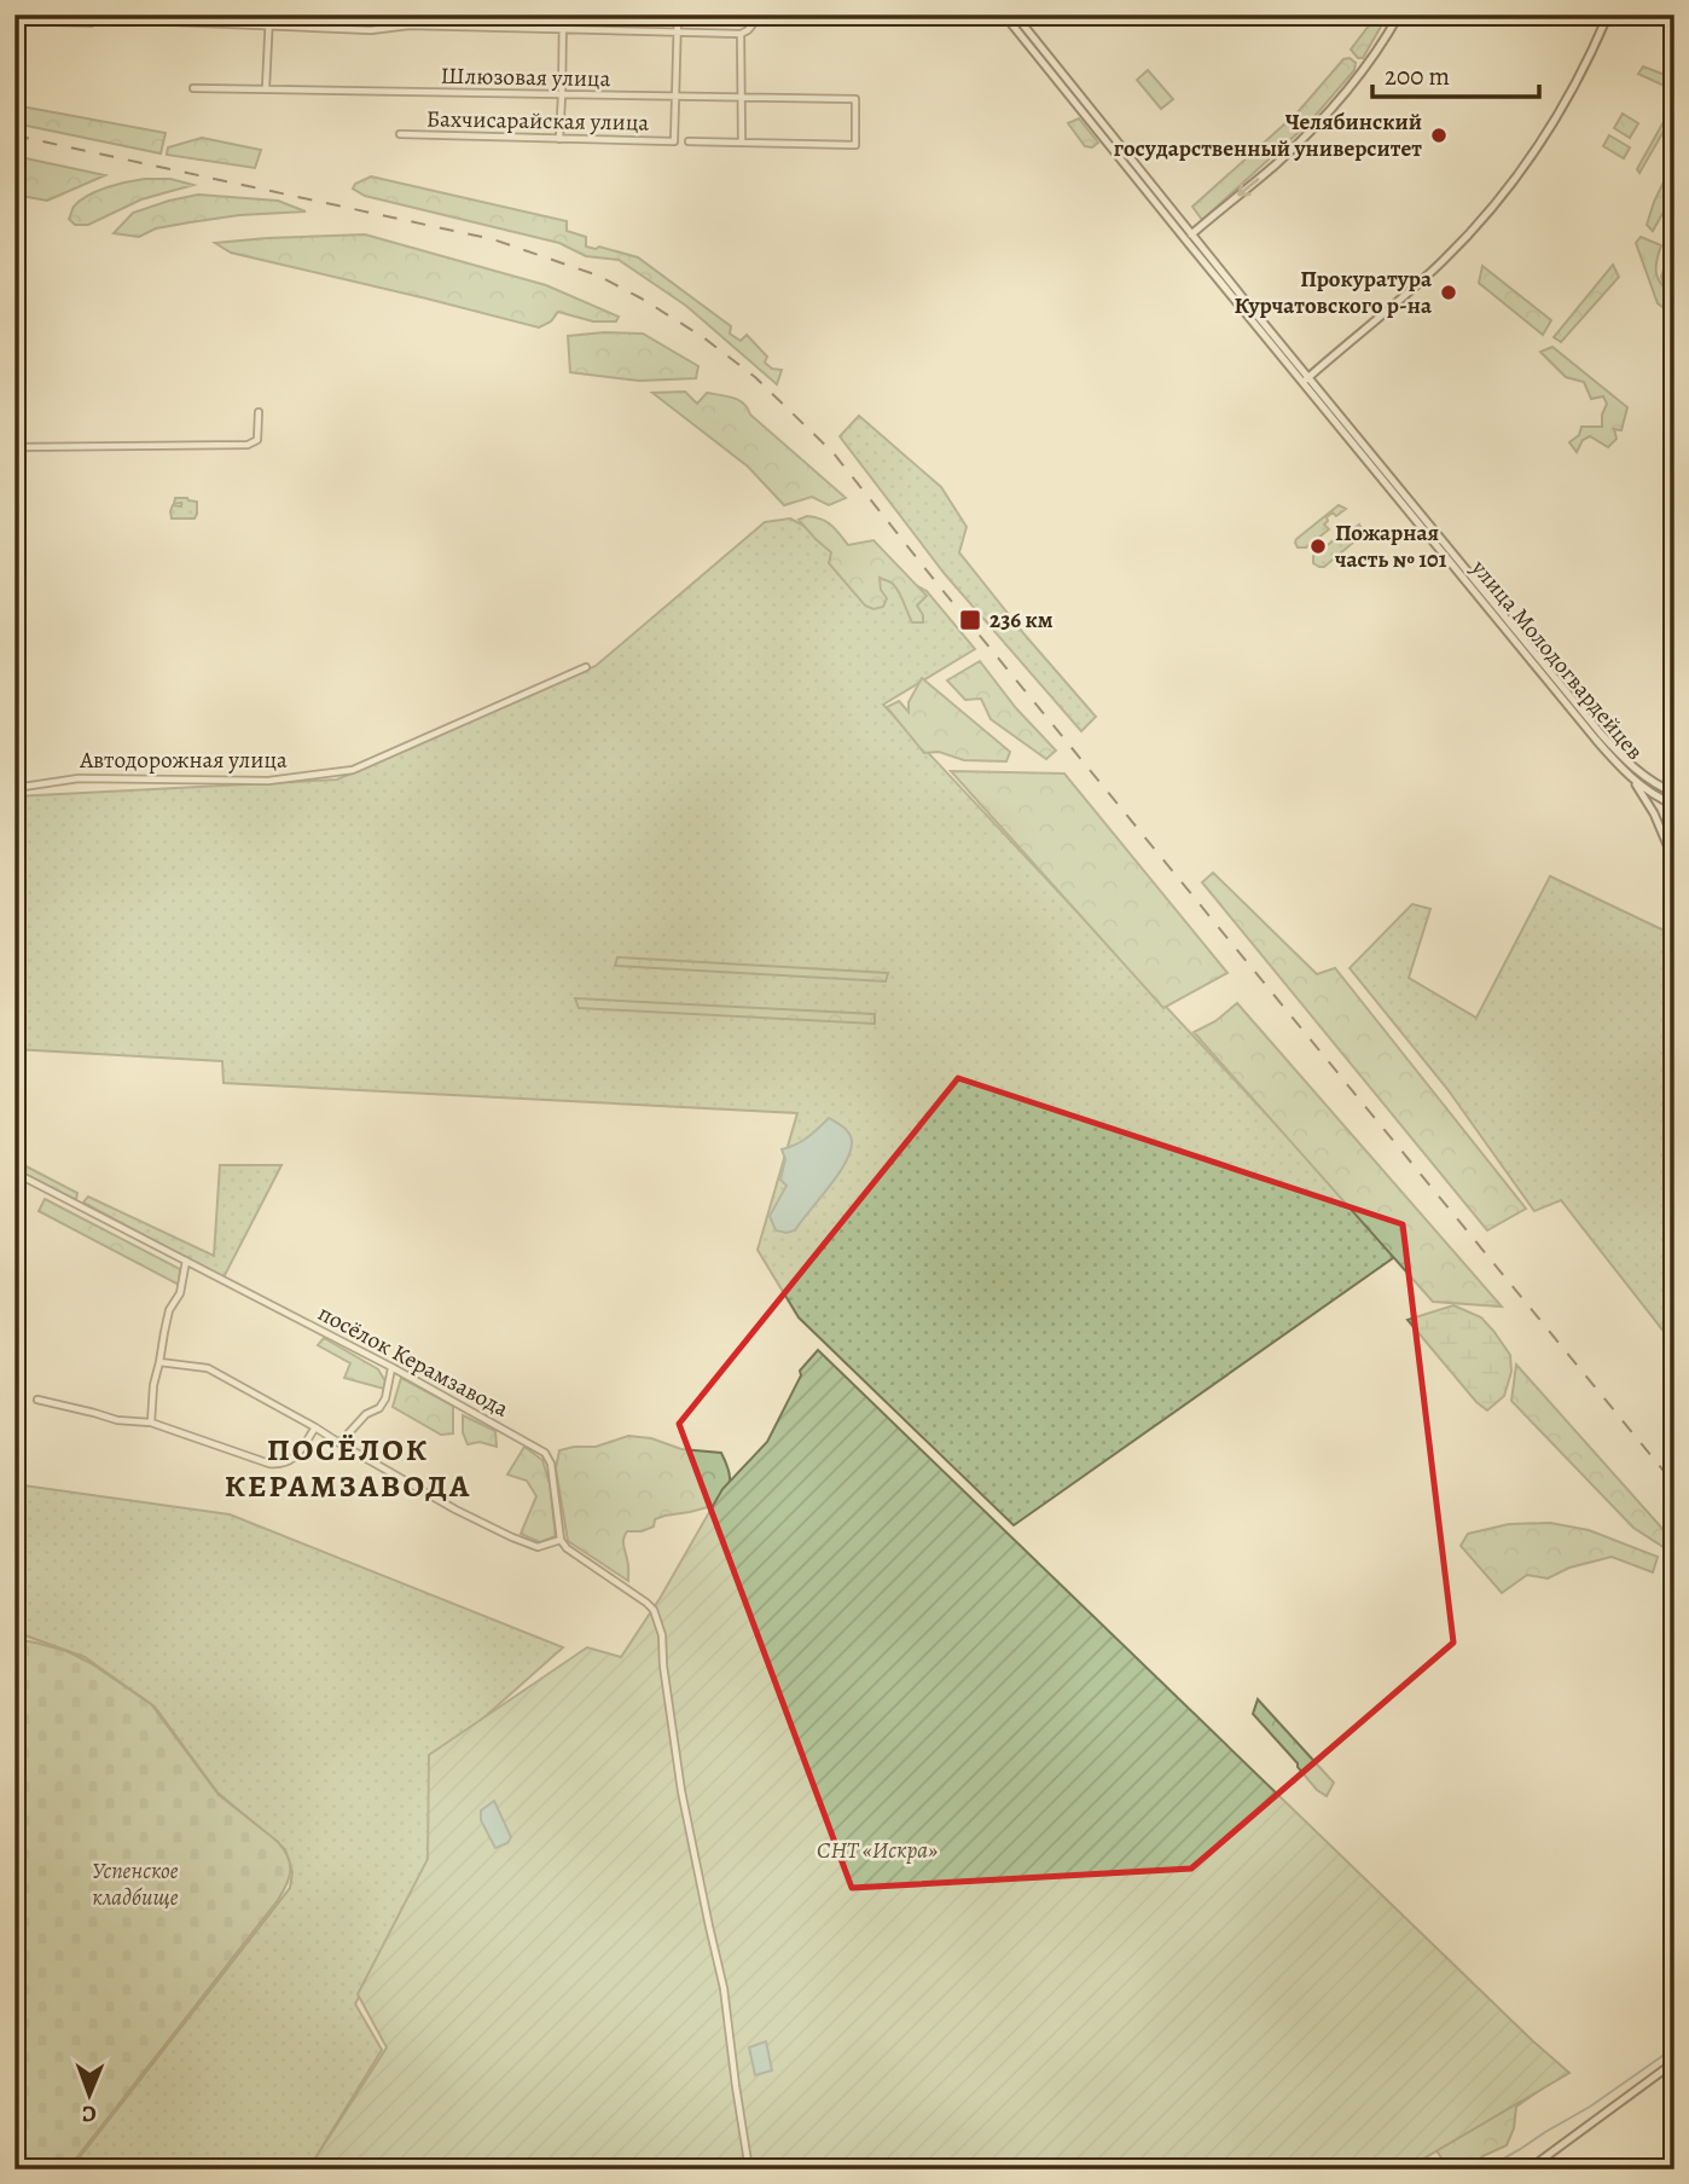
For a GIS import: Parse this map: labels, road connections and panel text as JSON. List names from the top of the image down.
{
  "streets": {
    "main road": ["улица Молодогвардейцев"],
    "street": [
      "Шлюзовая улица",
      "Бахчисарайская улица",
      "Автодорожная улица",
      "посёлок Керамзавода"
    ]
  },
  "crossings": [
    ["Шлюзовая улица", "Бахчисарайская улица"]
  ],
  "districts": ["ПОСЁЛОК КЕРАМЗАВОДА"],
  "parks": ["СНТ «Искра»", "Успенское кладбище"],
  "places": {
    "other": ["Челябинский государственный университет", "Прокуратура Курчатовского р-на", "Пожарная часть № 101"],
    "transit": ["236 км"]
  },
  "scale_bar": "200 m",
  "north": "bottom"
}
